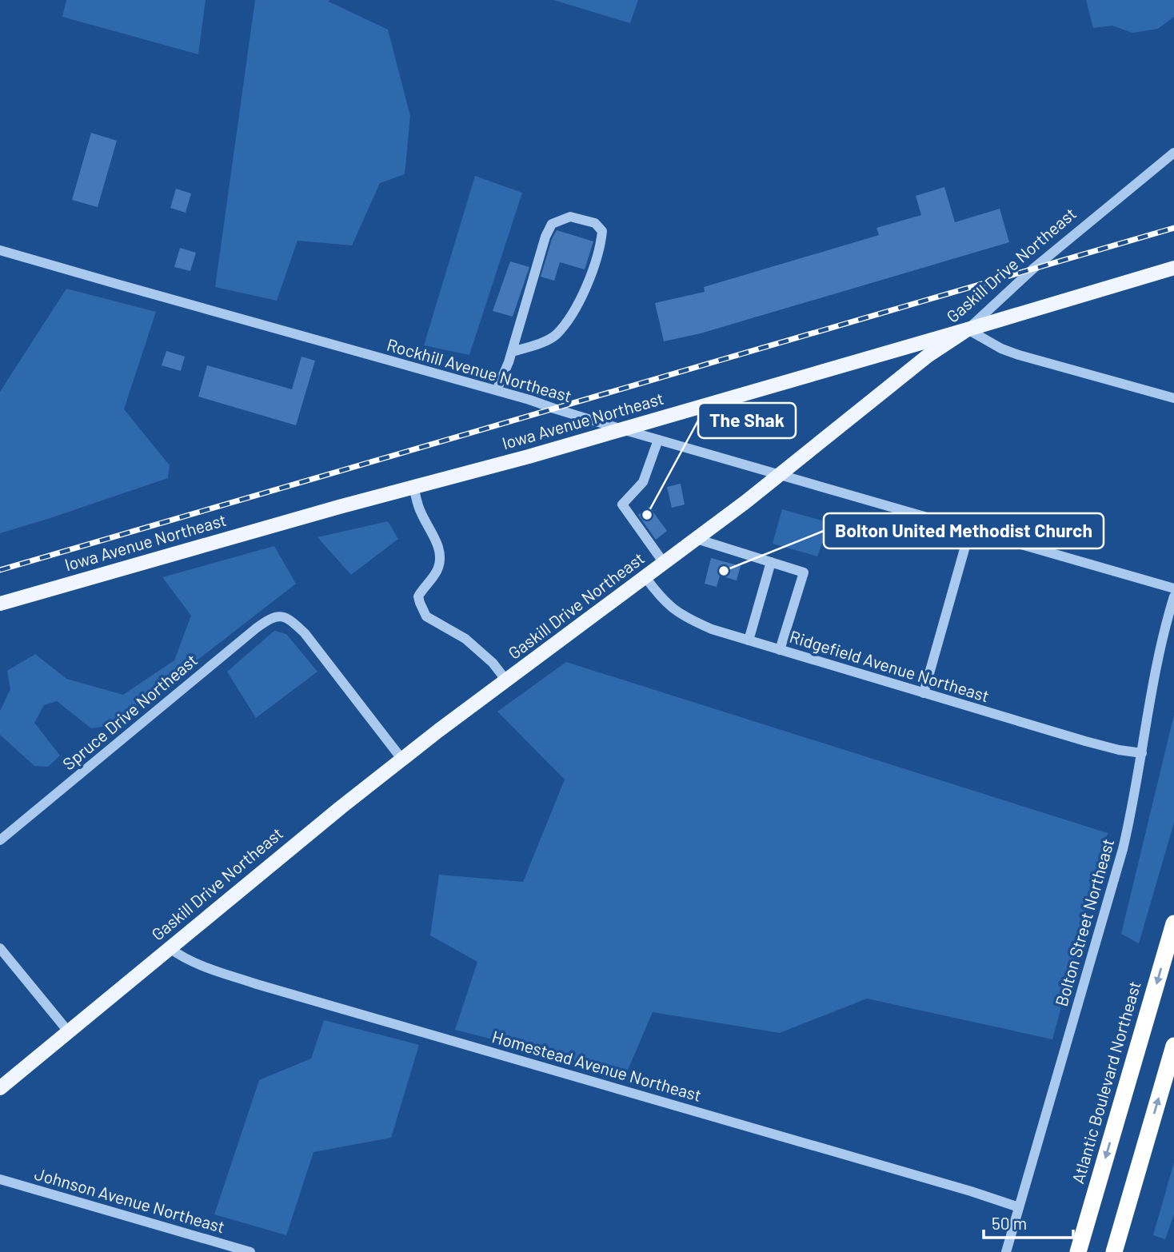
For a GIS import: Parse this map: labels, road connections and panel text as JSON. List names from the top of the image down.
{
  "streets": {
    "highway": ["Atlantic Boulevard Northeast"],
    "main road": ["Gaskill Drive Northeast", "Iowa Avenue Northeast"],
    "street": [
      "Rockhill Avenue Northeast",
      "Ridgefield Avenue Northeast",
      "Spruce Drive Northeast",
      "Bolton Street Northeast",
      "Homestead Avenue Northeast",
      "Johnson Avenue Northeast"
    ]
  },
  "crossings": [
    ["Gaskill Drive Northeast", "Rockhill Avenue Northeast"],
    ["Gaskill Drive Northeast", "Iowa Avenue Northeast"],
    ["Gaskill Drive Northeast", "Ridgefield Avenue Northeast"],
    ["Gaskill Drive Northeast", "Spruce Drive Northeast"],
    ["Gaskill Drive Northeast", "Homestead Avenue Northeast"],
    ["Rockhill Avenue Northeast", "Iowa Avenue Northeast"],
    ["Ridgefield Avenue Northeast", "Bolton Street Northeast"],
    ["Bolton Street Northeast", "Homestead Avenue Northeast"]
  ],
  "places": ["The Shak", "Bolton United Methodist Church"],
  "scale_bar": "50 m"
}
